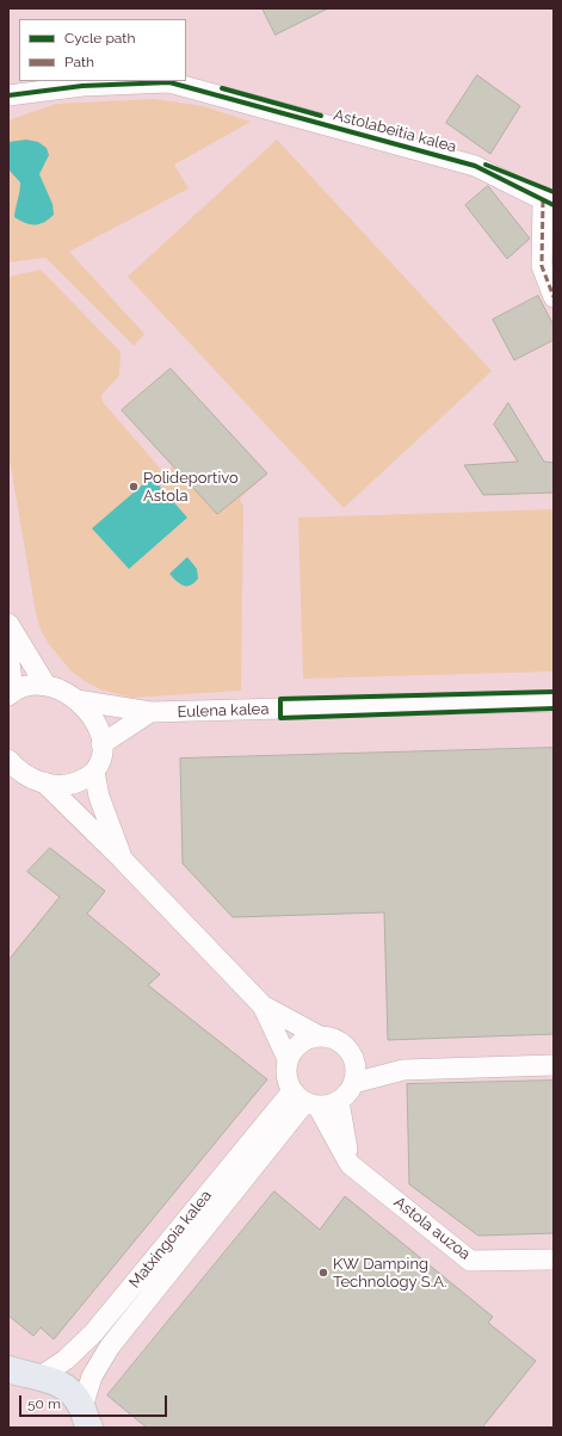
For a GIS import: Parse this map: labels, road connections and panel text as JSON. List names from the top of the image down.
{
  "streets": {
    "street": [
      "Astolabeitia kalea",
      "Eulena kalea",
      "Astola auzoa",
      "Matxingoia kalea"
    ]
  },
  "crossings": [
    ["Astola auzoa", "Matxingoia kalea"]
  ],
  "places": ["Polideportivo Astola", "KW Damping Technology S.A."],
  "legend": ["Cycle path", "Path"],
  "scale_bar": "50 m"
}
